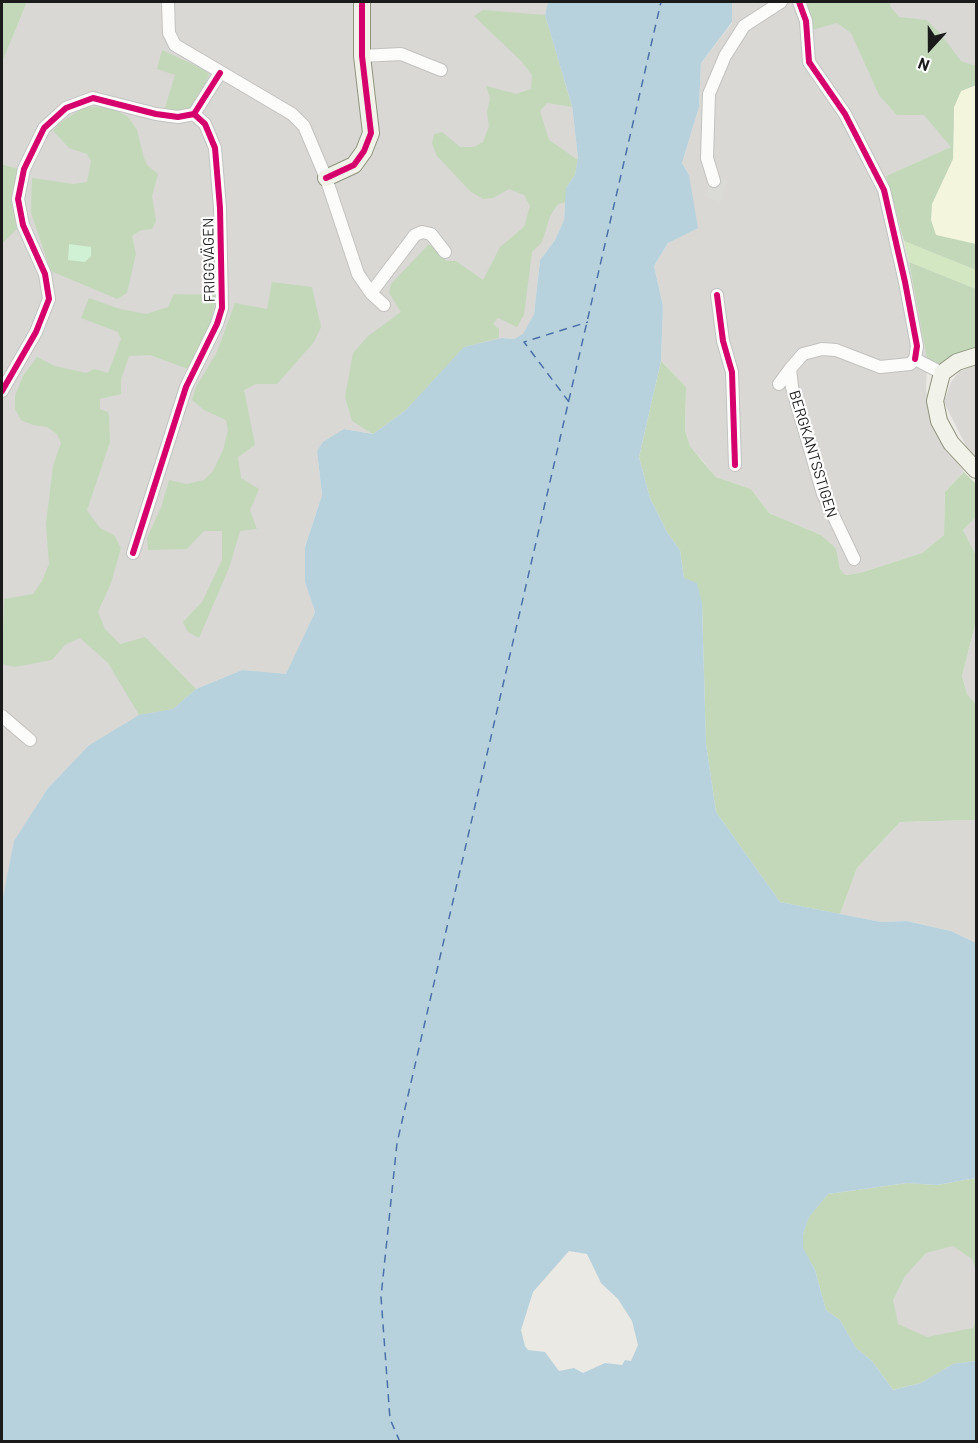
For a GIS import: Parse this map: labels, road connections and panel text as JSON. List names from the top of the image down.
{
  "streets": {
    "street": ["FRIGGVÄGEN", "BERGKANTSSTIGEN"]
  },
  "north": "bottom"
}
